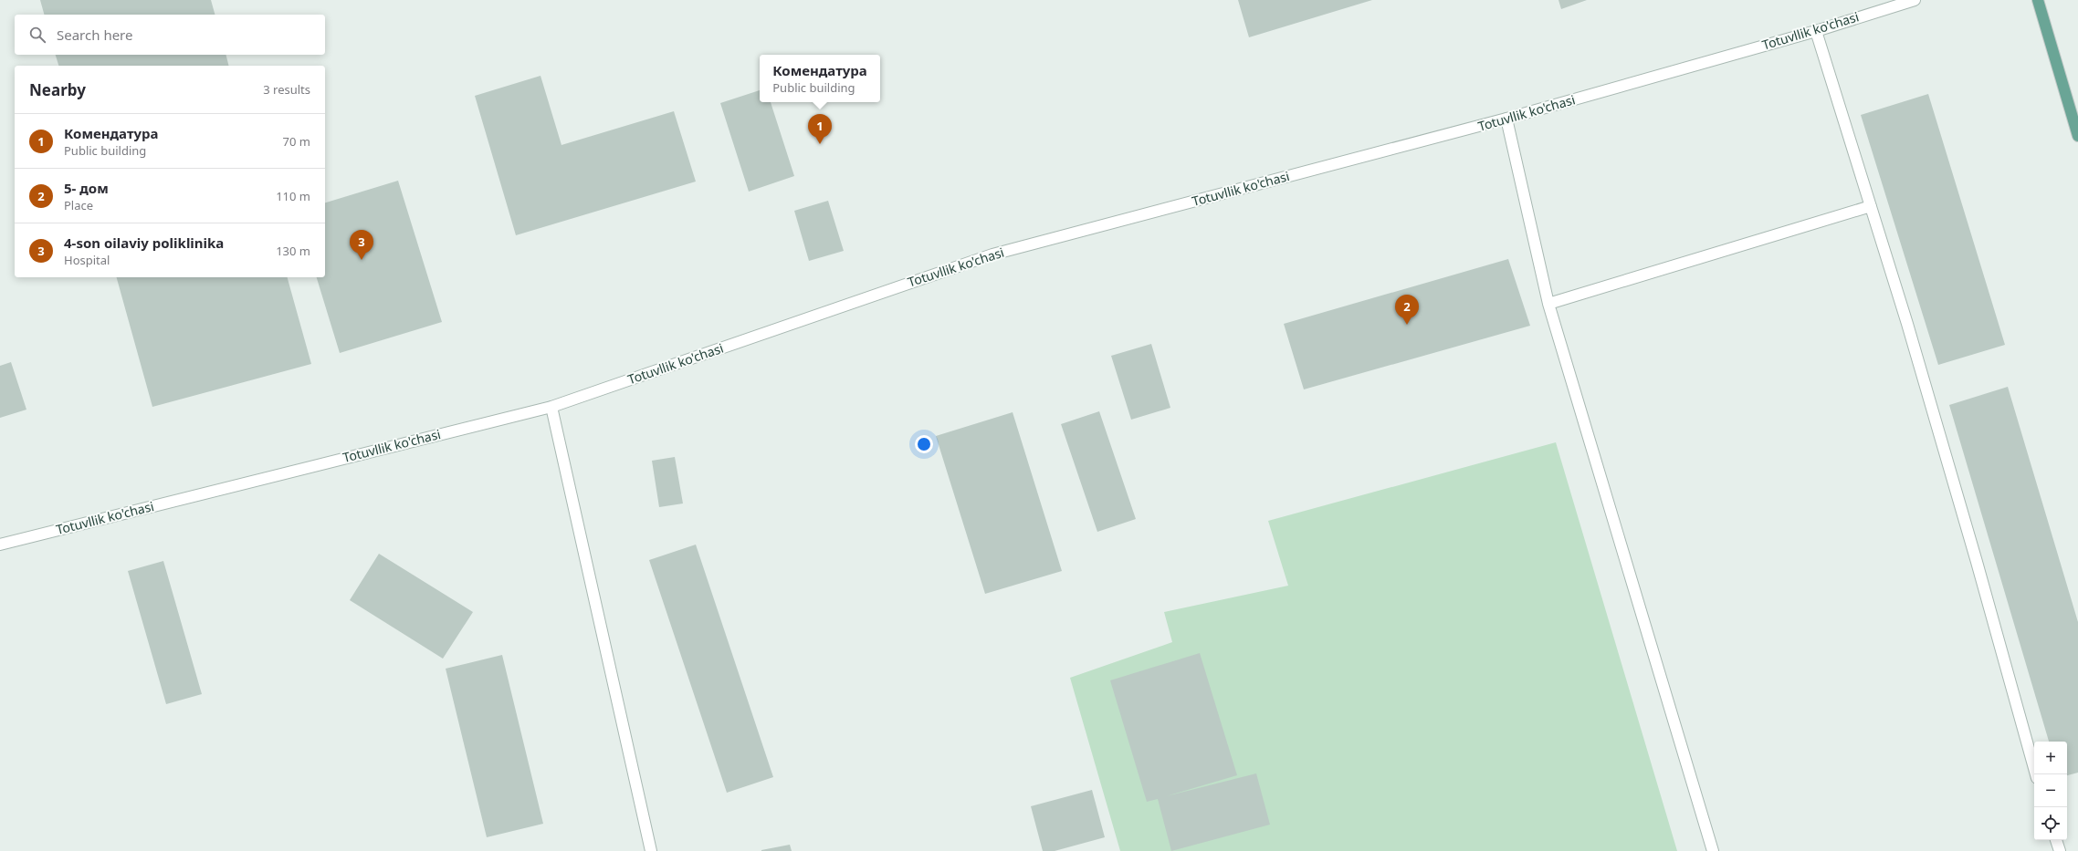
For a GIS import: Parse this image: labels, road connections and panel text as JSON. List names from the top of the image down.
{
  "streets": {
    "street": ["Totuvllik ko'chasi"]
  },
  "page": {
    "search": "Search here",
    "popup": ["Комендатура", "Public building"],
    "heading": ["Nearby", "3 results"],
    "list": [
      {
        "mark": "1",
        "name": "Комендатура",
        "note": "Public building",
        "value": "70 m"
      },
      {
        "mark": "2",
        "name": "5- дом",
        "note": "Place",
        "value": "110 m"
      },
      {
        "mark": "3",
        "name": "4-son oilaviy poliklinika",
        "note": "Hospital",
        "value": "130 m"
      }
    ],
    "pins": ["1", "3", "2"],
    "map_buttons": ["+", "−"]
  }
}
